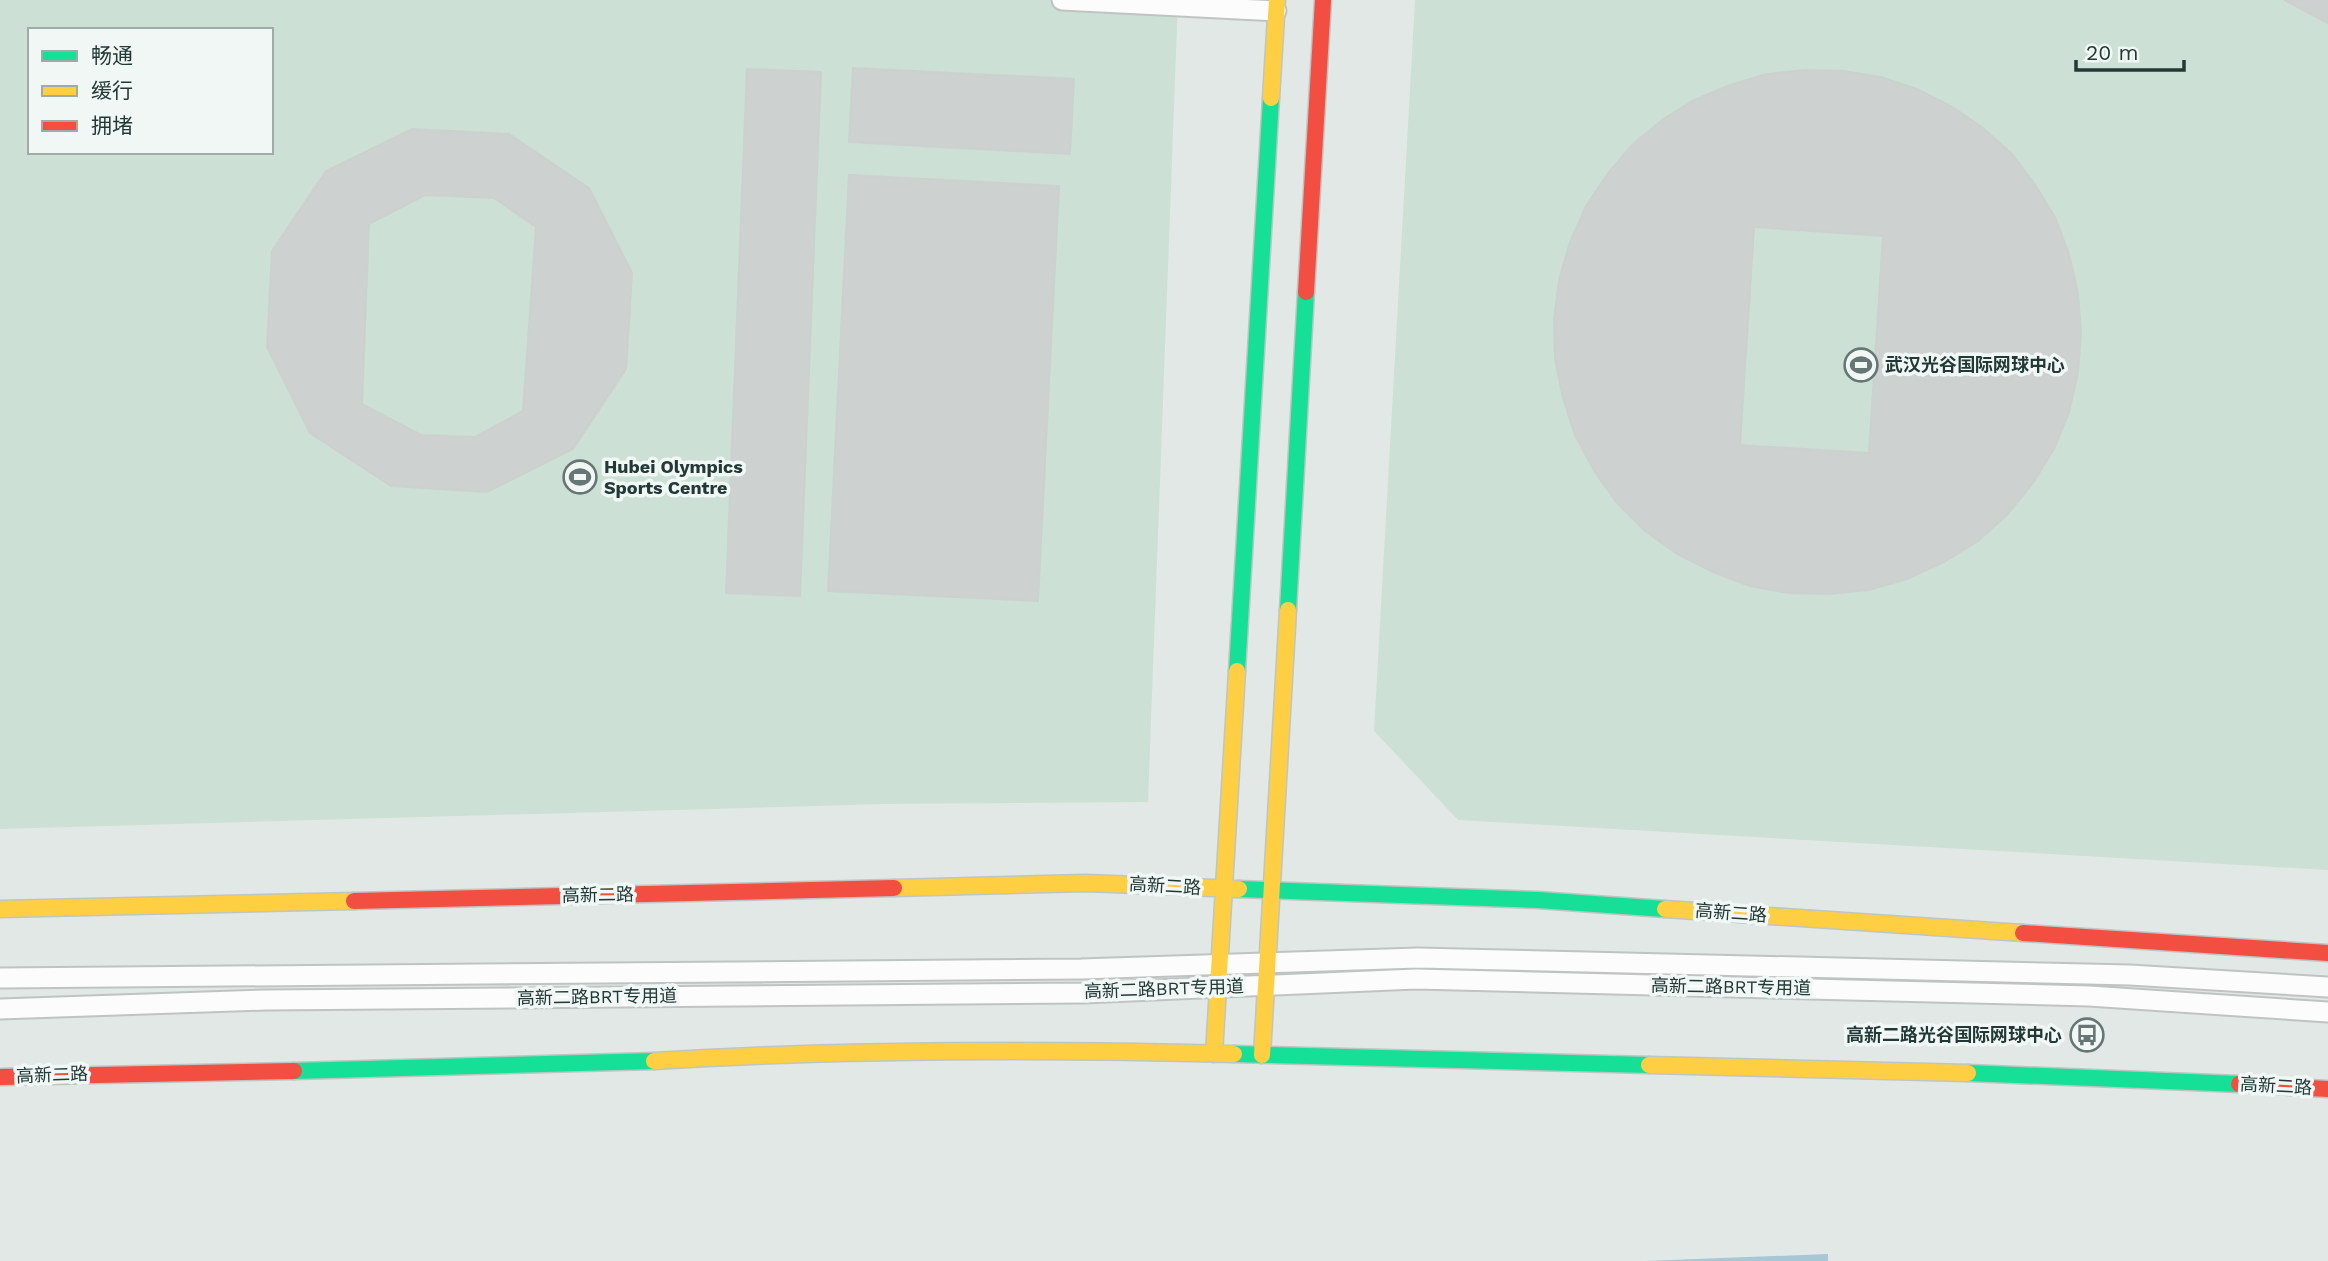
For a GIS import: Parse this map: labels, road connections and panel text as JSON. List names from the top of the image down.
{
  "streets": {
    "main road": ["高新二路"],
    "lane": ["高新二路BRT专用道"]
  },
  "places": {
    "sports": ["武汉光谷国际网球中心", "Hubei Olympics Sports Centre"],
    "bus stop": ["高新二路光谷国际网球中心"]
  },
  "legend": ["畅通", "缓行", "拥堵"],
  "scale_bar": "20 m"
}
